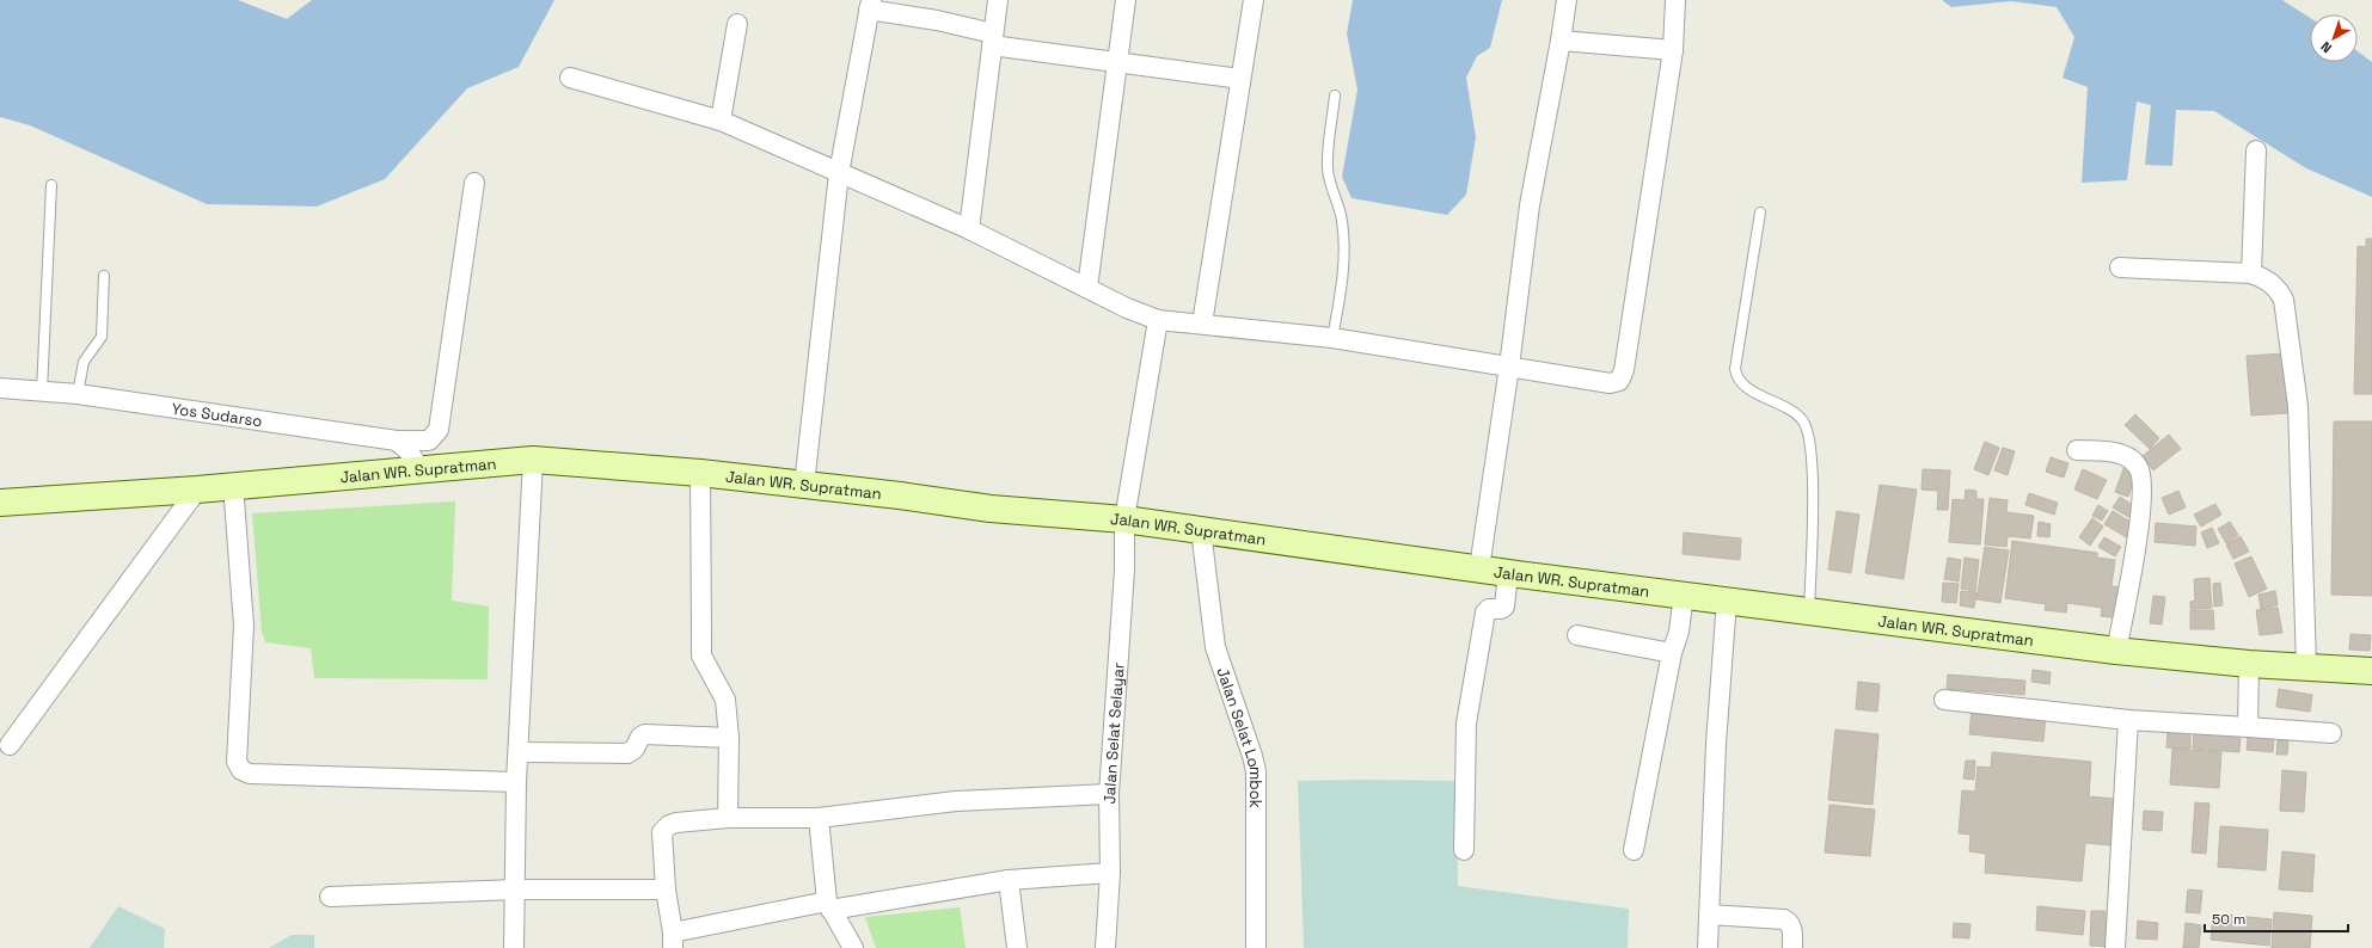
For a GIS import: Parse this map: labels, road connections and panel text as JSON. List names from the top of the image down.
{
  "streets": {
    "street": [
      "Yos Sudarso",
      "Jalan WR. Supratman",
      "Jalan Selat Selayar",
      "Jalan Selat Lombok"
    ]
  },
  "crossings": [
    ["Jalan WR. Supratman", "Jalan Selat Selayar"],
    ["Jalan WR. Supratman", "Jalan Selat Lombok"]
  ],
  "scale_bar": "50 m",
  "north": "bottom left"
}
